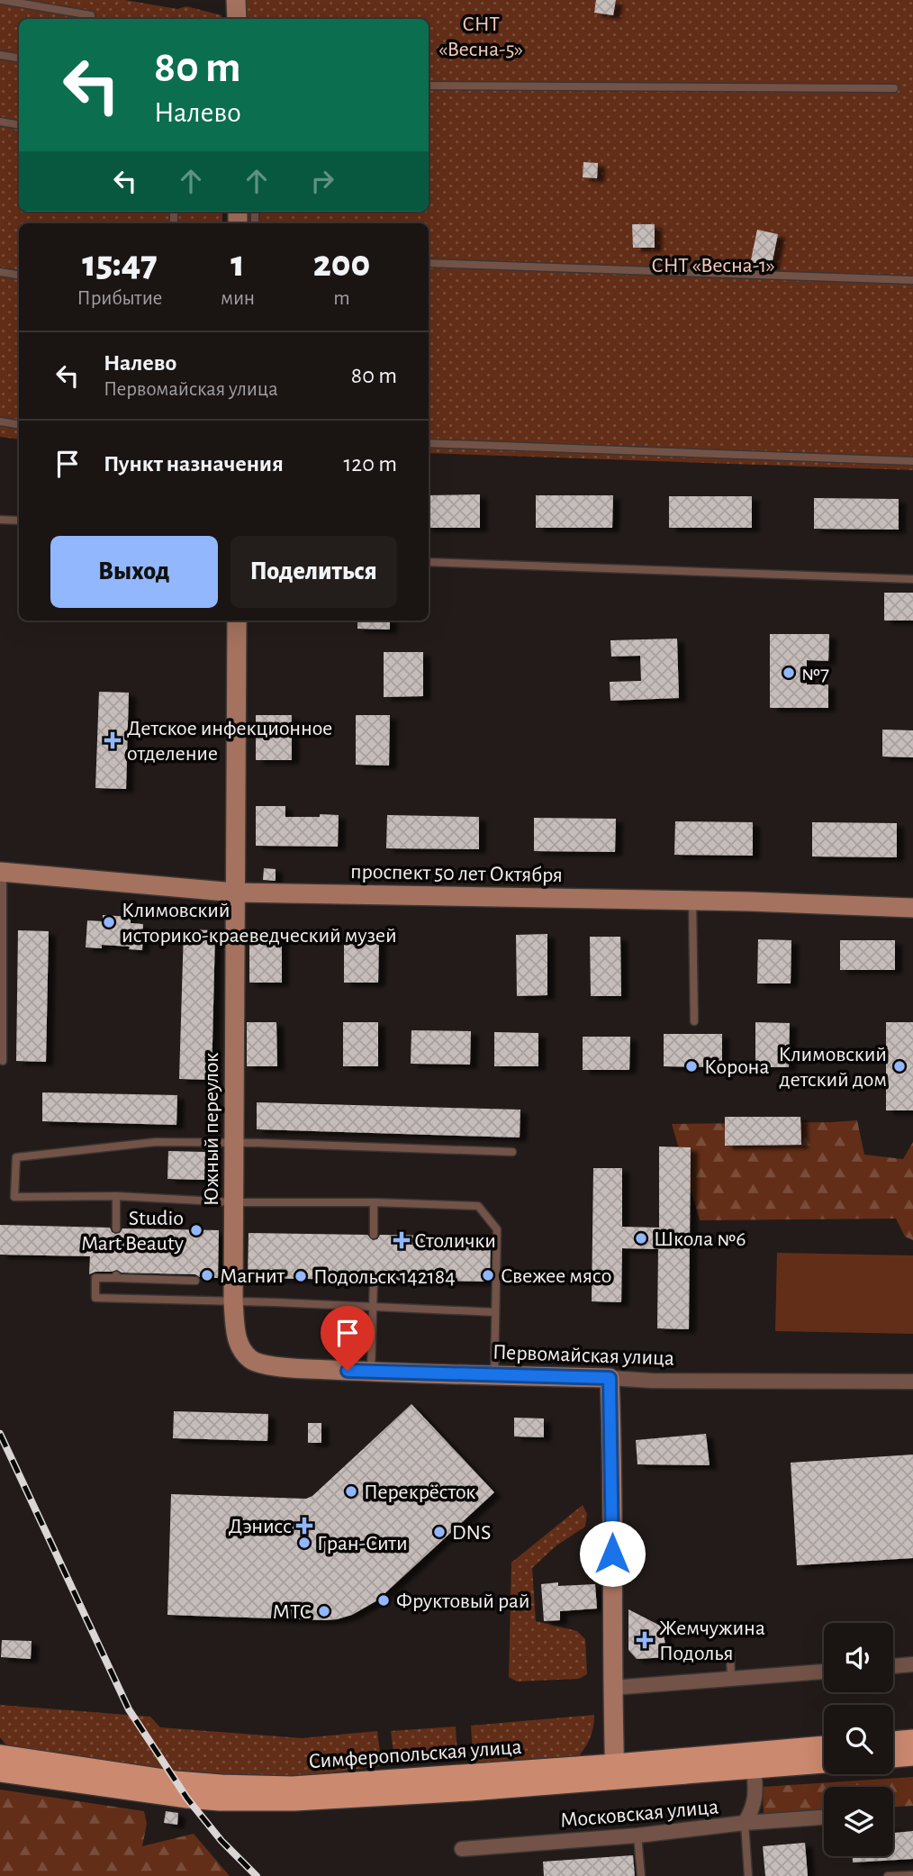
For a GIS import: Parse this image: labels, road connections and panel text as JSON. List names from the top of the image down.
{
  "streets": {
    "main road": ["Симферопольская улица"],
    "street": [
      "проспект 50 лет Октября",
      "Южный переулок",
      "Первомайская улица",
      "Московская улица"
    ]
  },
  "crossings": [
    ["проспект 50 лет Октября", "Южный переулок"],
    ["Южный переулок", "Первомайская улица"]
  ],
  "parks": ["СНТ «Весна-5»", "СНТ «Весна-1»"],
  "places": {
    "other": [
      "№7",
      "Климовский историко-краеведческий музей",
      "Корона",
      "Климовский детский дом",
      "Studio Mart Beauty",
      "Школа №6",
      "Магнит",
      "Свежее мясо",
      "Подольск 142184",
      "Перекрёсток",
      "DNS",
      "Гран-Сити",
      "Фруктовый рай",
      "МТС"
    ],
    "health": [
      "Детское инфекционное отделение",
      "Столички",
      "Дэнисс",
      "Жемчужина Подолья"
    ]
  },
  "page": {
    "turn": ["80 m", "Налево"],
    "eta": [
      "15:47",
      "Прибытие",
      "1",
      "мин",
      "200",
      "m"
    ],
    "list": [
      {
        "name": "Налево",
        "note": "Первомайская улица",
        "value": "80 m"
      },
      {
        "name": "Пункт назначения",
        "value": "120 m"
      }
    ],
    "buttons": ["Выход", "Поделиться"]
  }
}
